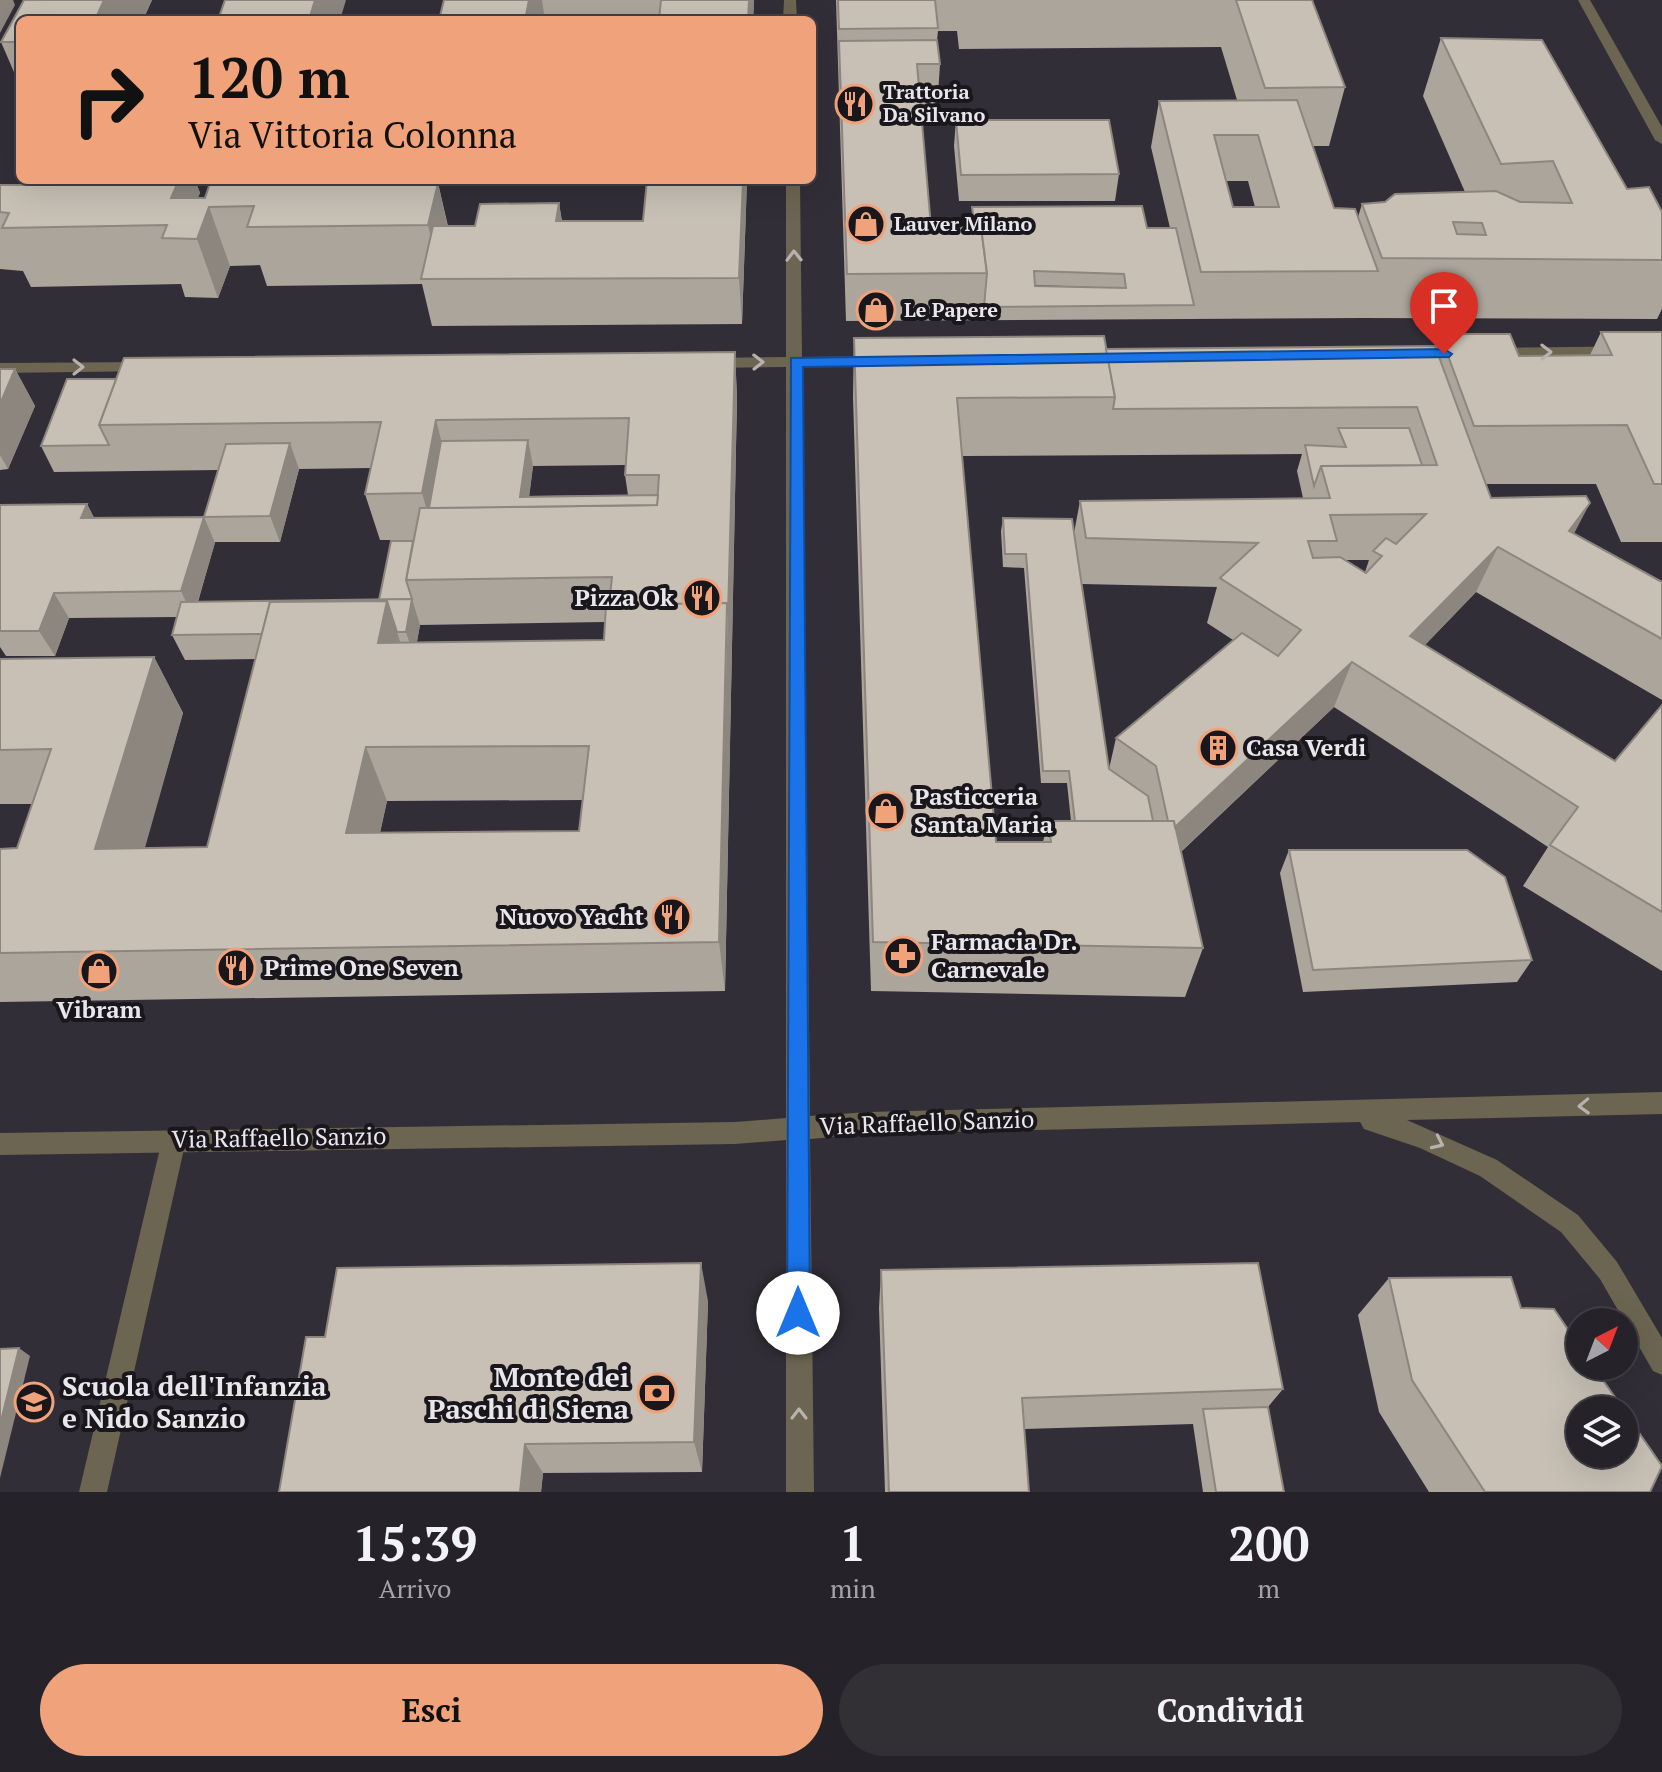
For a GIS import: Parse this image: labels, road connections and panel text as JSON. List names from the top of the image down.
{
  "streets": {
    "street": ["Via Raffaello Sanzio"]
  },
  "places": {
    "restaurant": [
      "Trattoria Da Silvano",
      "Pizza Ok",
      "Nuovo Yacht",
      "Prime One Seven"
    ],
    "shop": [
      "Lauver Milano",
      "Le Papere",
      "Pasticceria Santa Maria",
      "Vibram"
    ],
    "building": ["Casa Verdi"],
    "pharmacy": ["Farmacia Dr. Carnevale"],
    "bank": ["Monte dei Paschi di Siena"],
    "school or university": ["Scuola dell'Infanzia e Nido Sanzio"]
  },
  "north": "top right",
  "page": {
    "turn": ["120 m", "Via Vittoria Colonna"],
    "eta": [
      "15:39",
      "Arrivo",
      "1",
      "min",
      "200",
      "m"
    ],
    "buttons": ["Esci", "Condividi"]
  }
}
